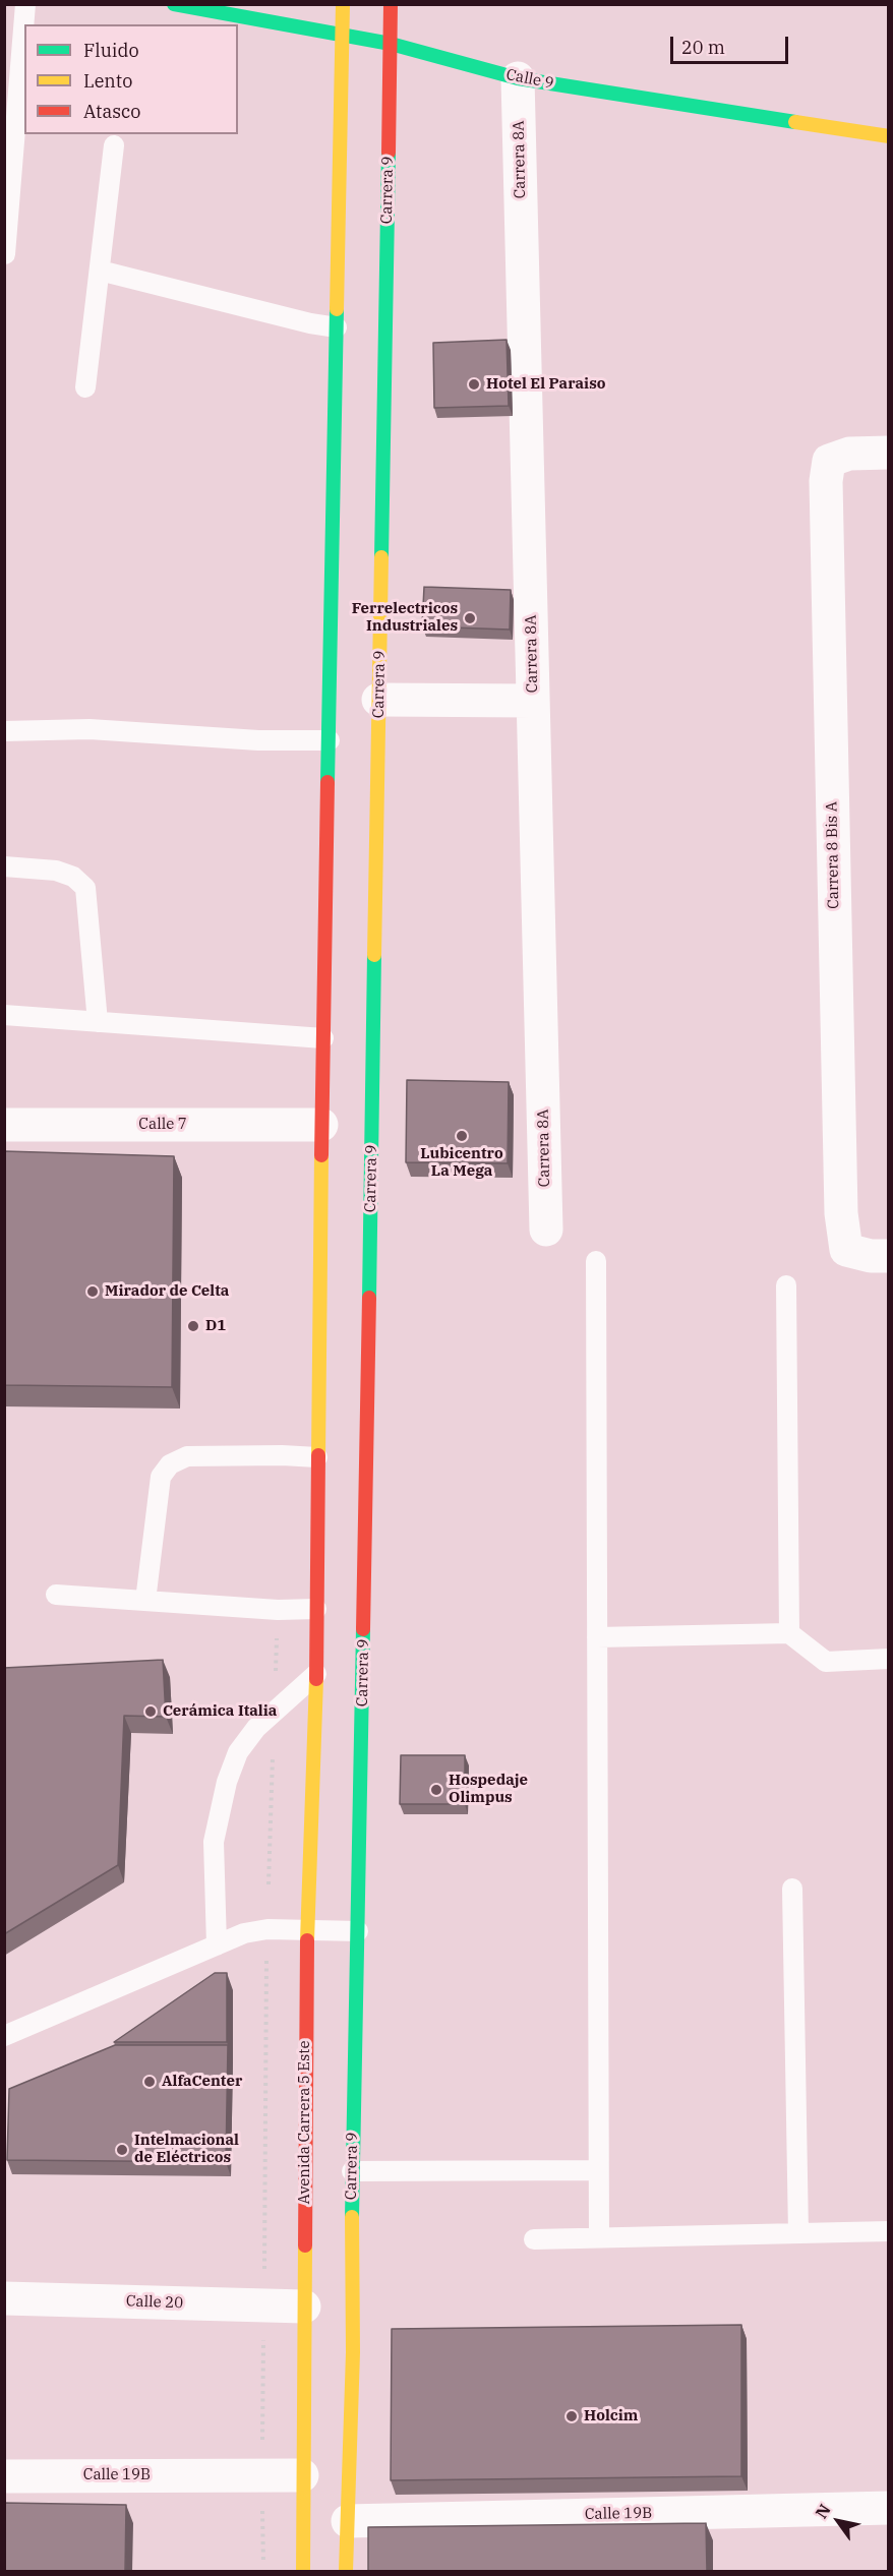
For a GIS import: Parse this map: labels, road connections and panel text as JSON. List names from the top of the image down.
{
  "streets": {
    "main road": ["Calle 9", "Carrera 9", "Avenida Carrera 5 Este"],
    "street": [
      "Carrera 8A",
      "Carrera 8 Bis A",
      "Calle 7",
      "Calle 20",
      "Calle 19B"
    ]
  },
  "crossings": [
    ["Calle 9", "Carrera 8A"],
    ["Calle 9", "Carrera 9"],
    ["Carrera 9", "Calle 19B"],
    ["Avenida Carrera 5 Este", "Calle 20"],
    ["Avenida Carrera 5 Este", "Calle 19B"]
  ],
  "places": [
    "Hotel El Paraiso",
    "Ferrelectricos Industriales",
    "Lubicentro La Mega",
    "Mirador de Celta",
    "D1",
    "Cerámica Italia",
    "Hospedaje Olimpus",
    "AlfaCenter",
    "Intelmacional de Eléctricos",
    "Holcim"
  ],
  "legend": ["Fluido", "Lento", "Atasco"],
  "scale_bar": "20 m",
  "north": "top left"
}
